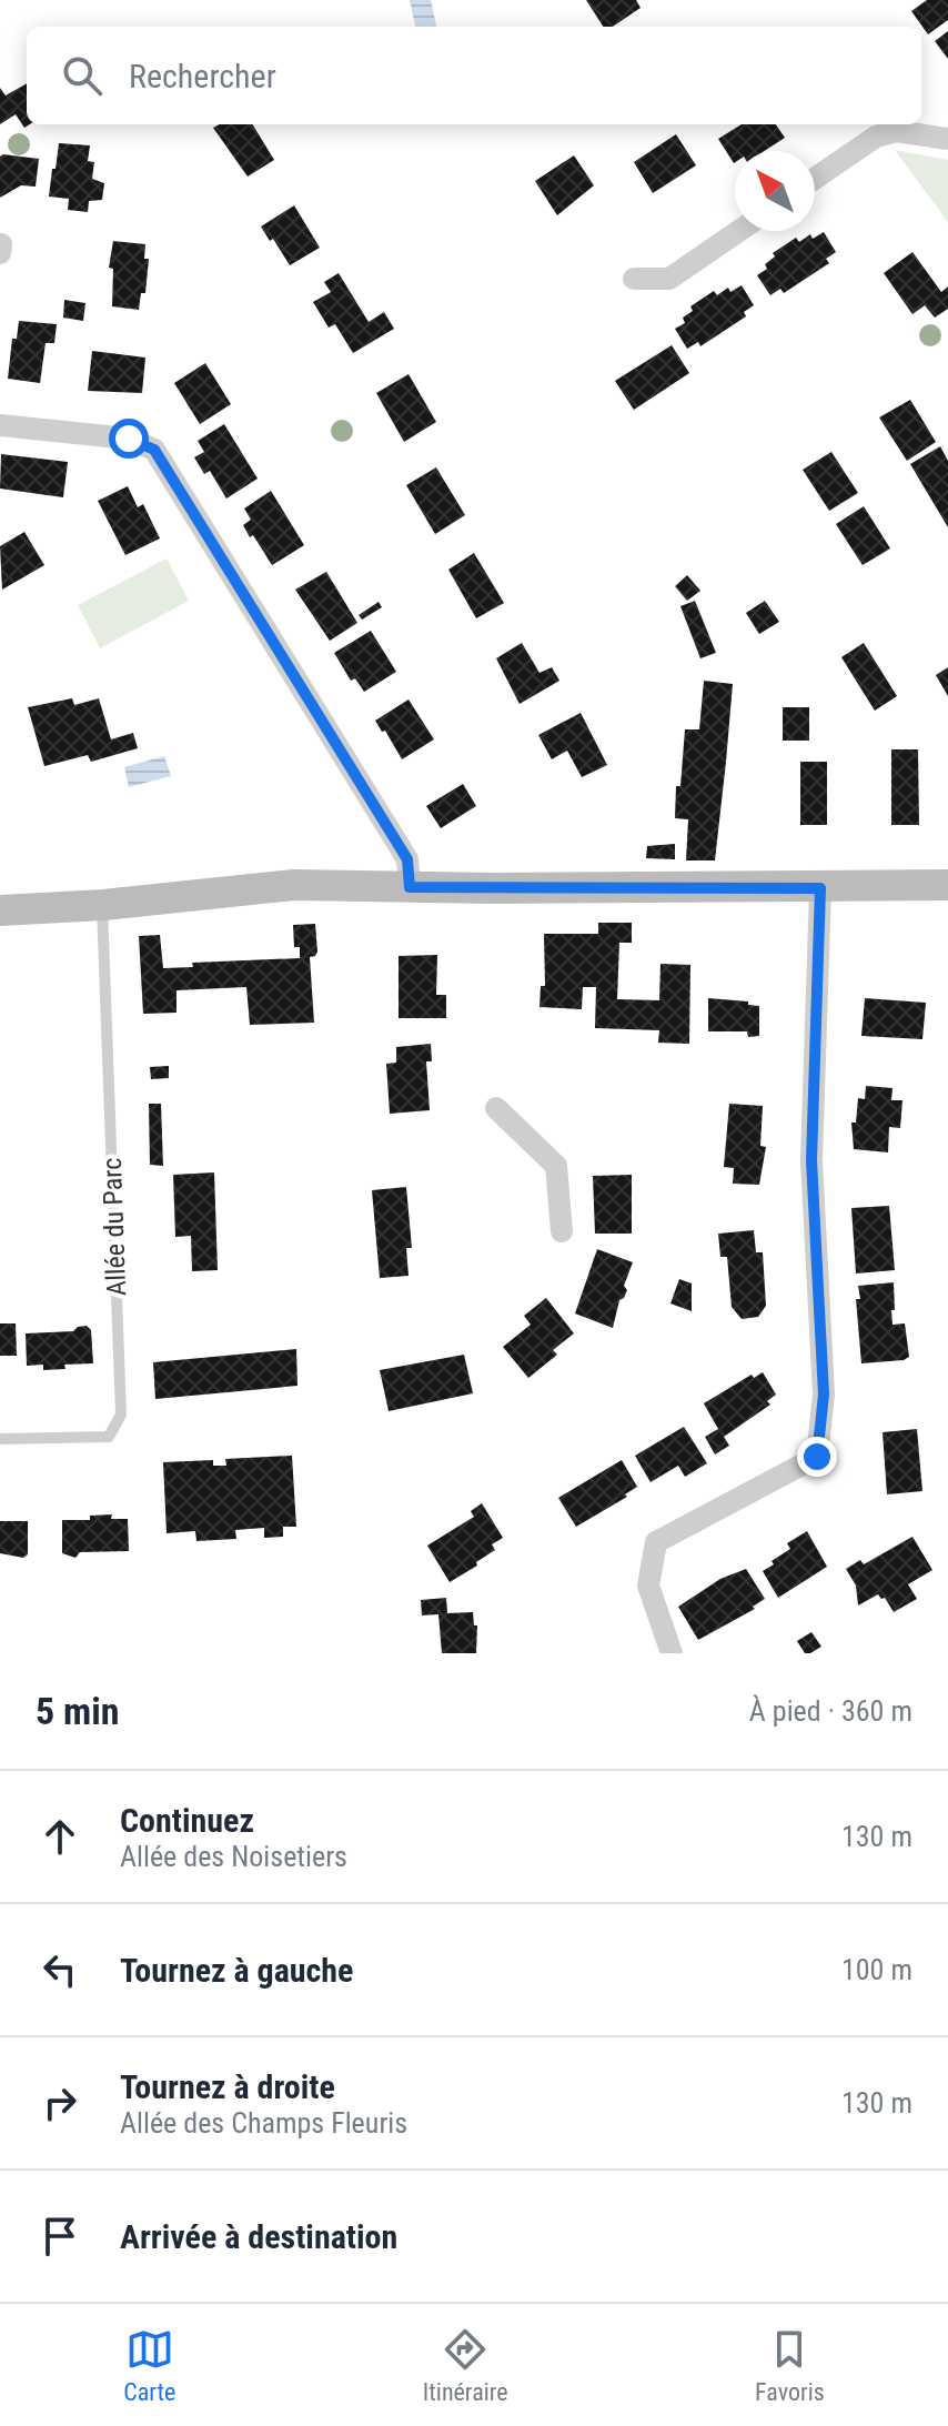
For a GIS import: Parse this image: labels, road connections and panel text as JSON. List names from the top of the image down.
{
  "streets": {
    "lane": ["Allée du Parc"]
  },
  "north": "top left",
  "page": {
    "search": "Rechercher",
    "heading": ["5 min", "À pied · 360 m"],
    "list": [
      ["Continuez", "Allée des Noisetiers", "130 m"],
      ["Tournez à gauche", "100 m"],
      ["Tournez à droite", "Allée des Champs Fleuris", "130 m"],
      "Arrivée à destination"
    ],
    "nav": ["Carte", "Itinéraire", "Favoris"]
  }
}
